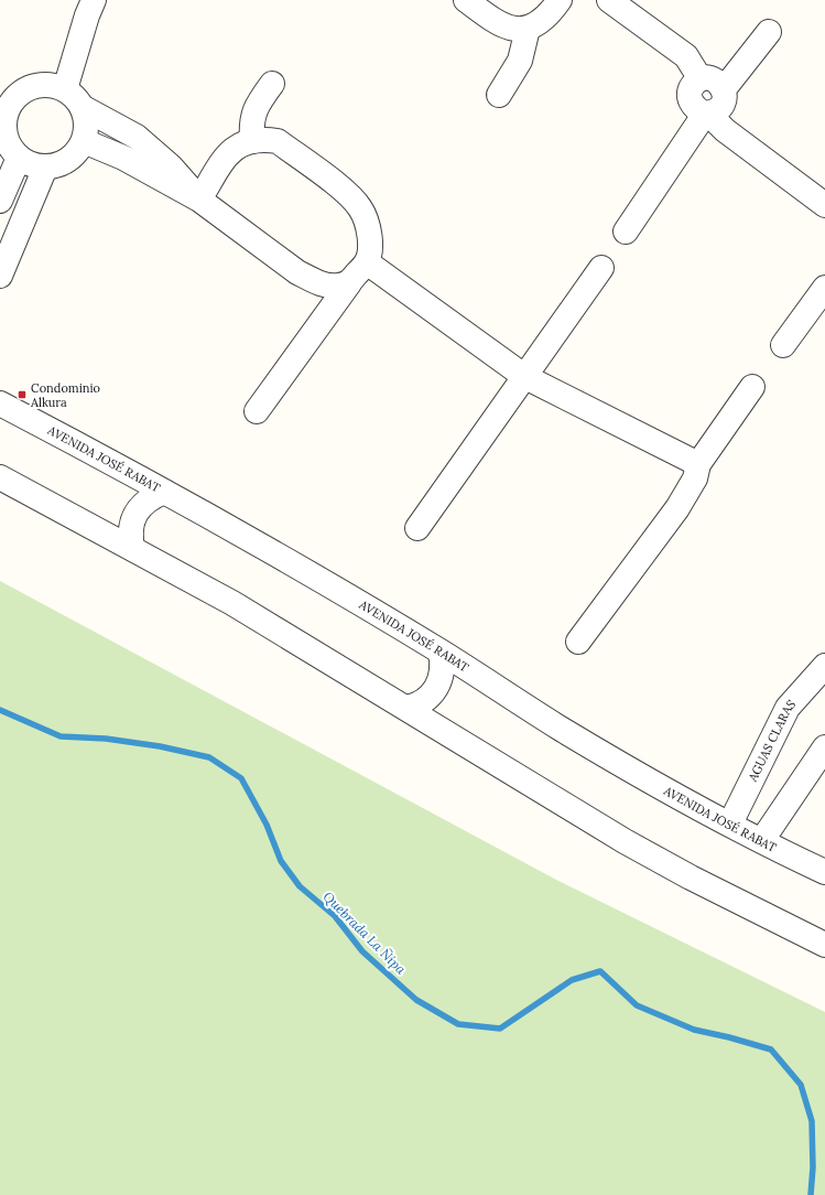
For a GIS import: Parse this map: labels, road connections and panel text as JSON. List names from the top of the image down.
{
  "streets": {
    "street": ["AVENIDA JOSÉ RABAT", "AGUAS CLARAS"]
  },
  "crossings": [
    ["AVENIDA JOSÉ RABAT", "AGUAS CLARAS"]
  ],
  "water": ["Quebrada La Ñipa"],
  "places": {
    "transit": ["Condominio Alkura"]
  }
}
